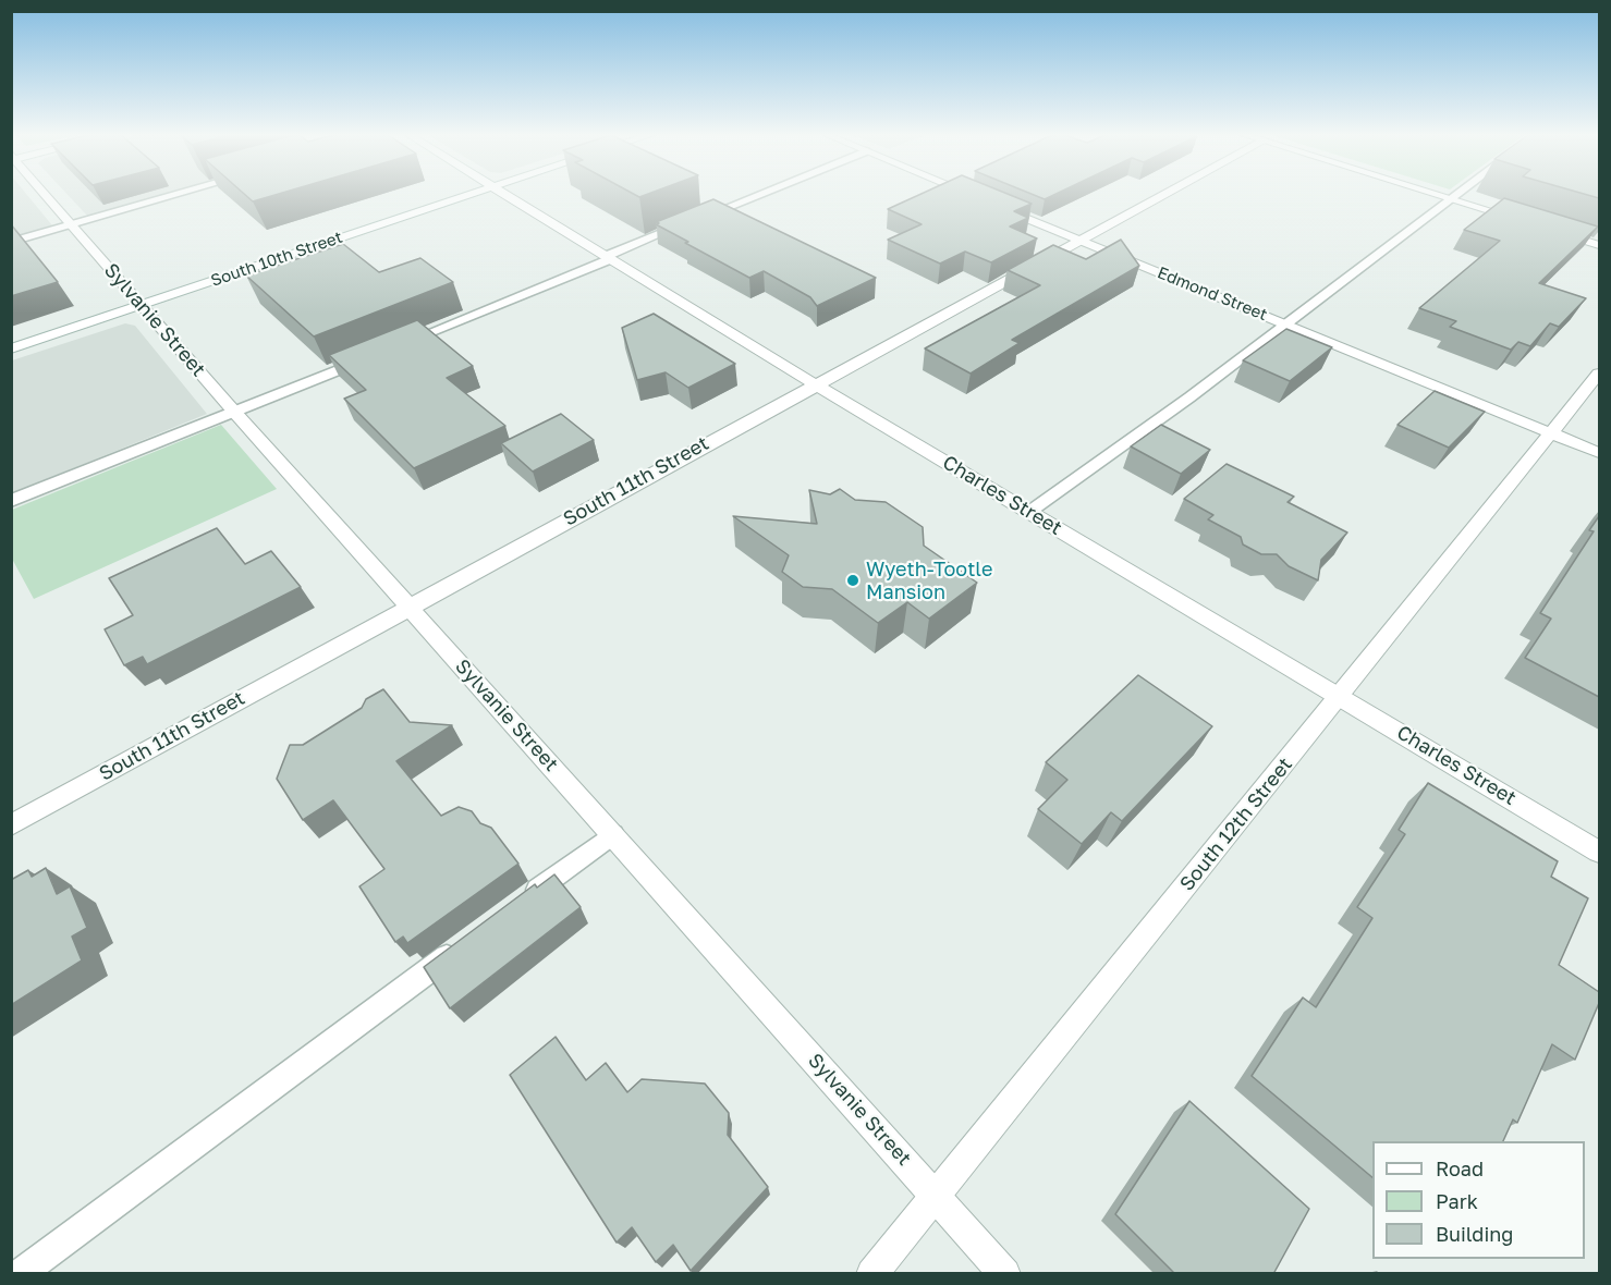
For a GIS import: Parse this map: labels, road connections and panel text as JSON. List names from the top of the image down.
{
  "streets": {
    "street": [
      "South 10th Street",
      "Edmond Street",
      "Sylvanie Street",
      "South 11th Street",
      "Charles Street",
      "South 12th Street"
    ]
  },
  "crossings": [
    ["South 10th Street", "Sylvanie Street"],
    ["Edmond Street", "South 11th Street"],
    ["Edmond Street", "South 12th Street"],
    ["Sylvanie Street", "South 11th Street"],
    ["Sylvanie Street", "South 12th Street"],
    ["South 11th Street", "Charles Street"],
    ["Charles Street", "South 12th Street"]
  ],
  "places": ["Wyeth-Tootle Mansion"],
  "legend": ["Road", "Park", "Building"]
}
